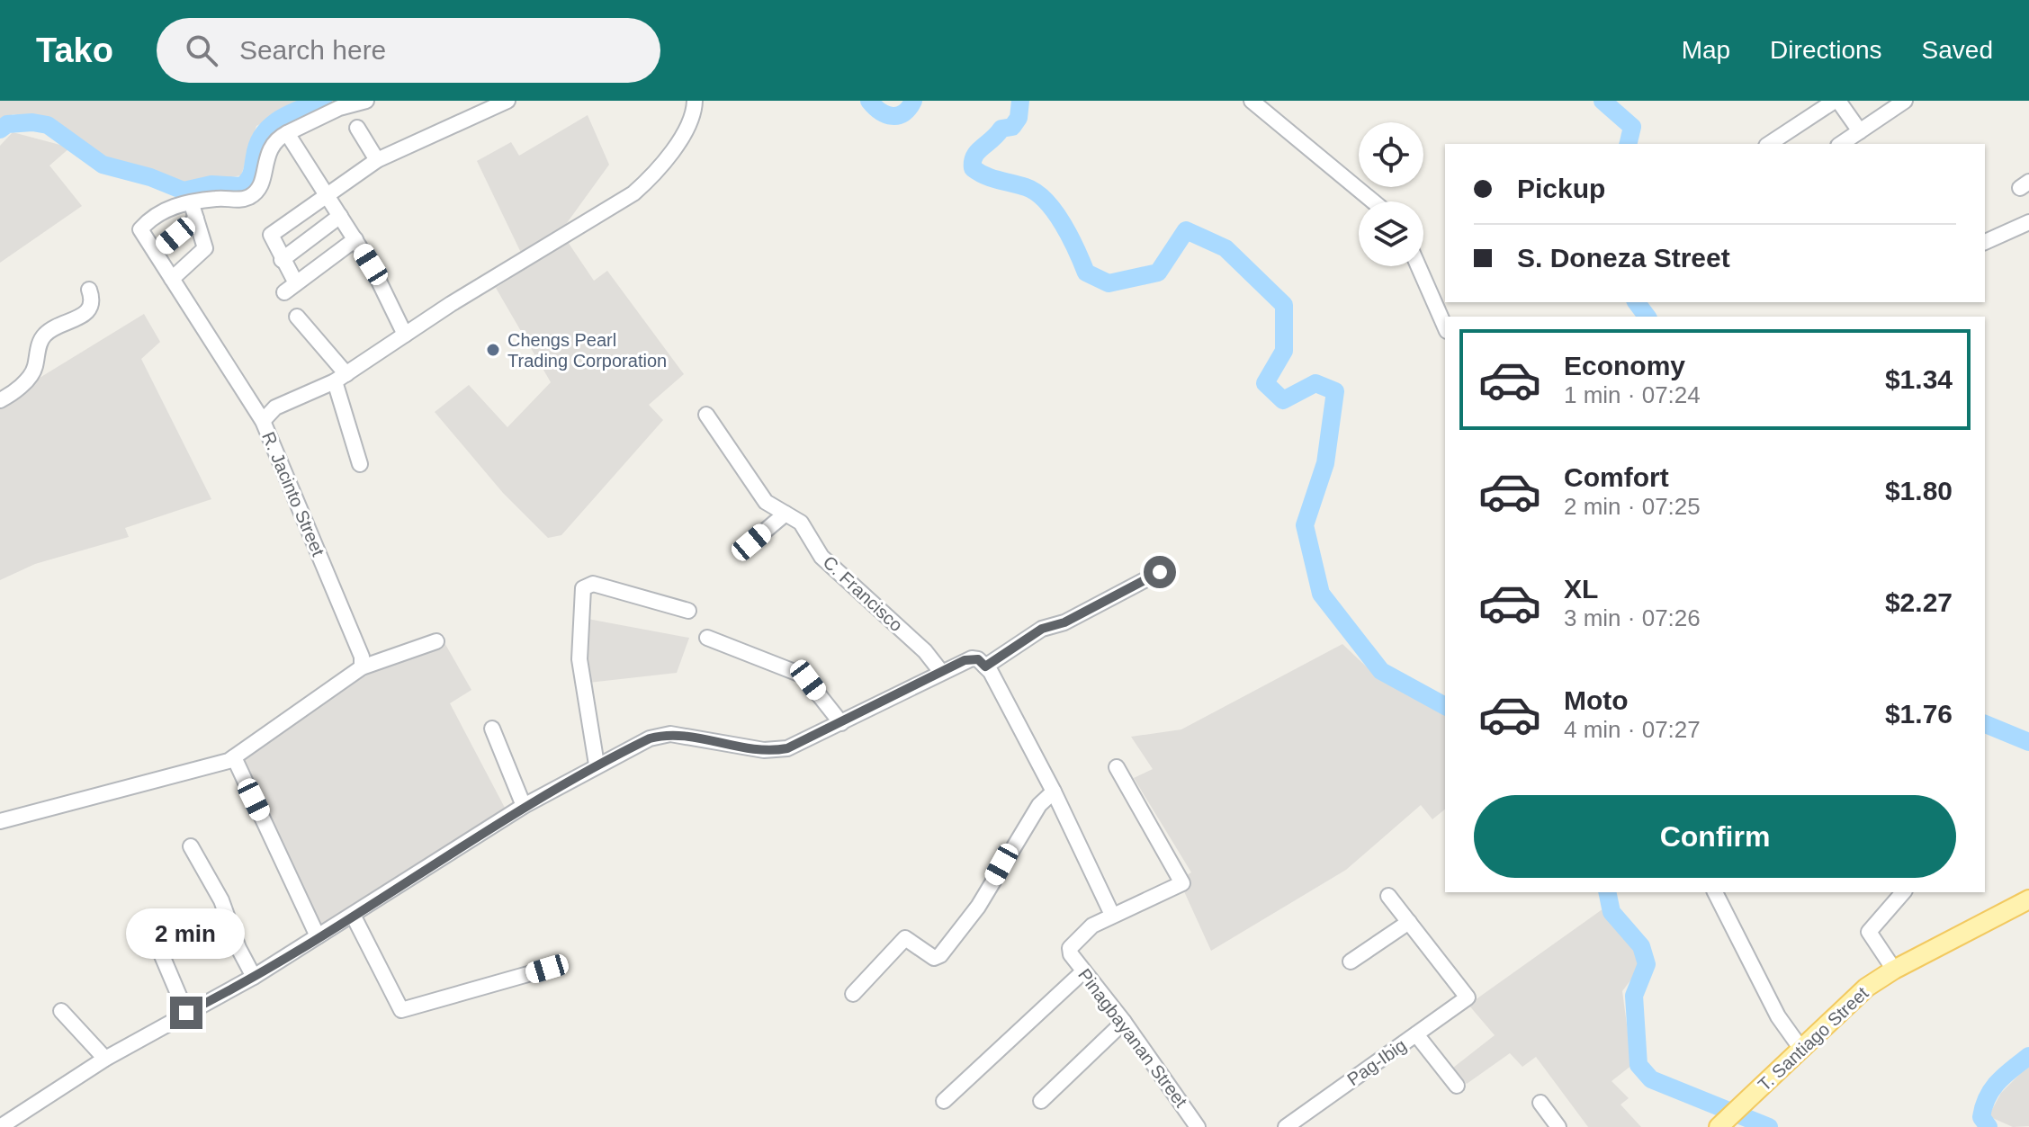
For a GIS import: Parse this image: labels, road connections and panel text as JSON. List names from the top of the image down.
{
  "streets": {
    "main road": ["T. Santiago Street"],
    "street": [
      "R. Jacinto Street",
      "C. Francisco",
      "Pinagbayanan Street",
      "Pag-Ibig"
    ]
  },
  "places": ["Chengs Pearl Trading Corporation"],
  "page": {
    "header": "Tako",
    "search": "Search here",
    "nav": ["Map", "Directions", "Saved"],
    "banner": ["Pickup", "S. Doneza Street"],
    "list": [
      {
        "name": "Economy",
        "note": "1 min · 07:24",
        "value": "$1.34"
      },
      {
        "name": "Comfort",
        "note": "2 min · 07:25",
        "value": "$1.80"
      },
      {
        "name": "XL",
        "note": "3 min · 07:26",
        "value": "$2.27"
      },
      {
        "name": "Moto",
        "note": "4 min · 07:27",
        "value": "$1.76"
      }
    ],
    "buttons": "Confirm",
    "bubble": "2 min"
  }
}
